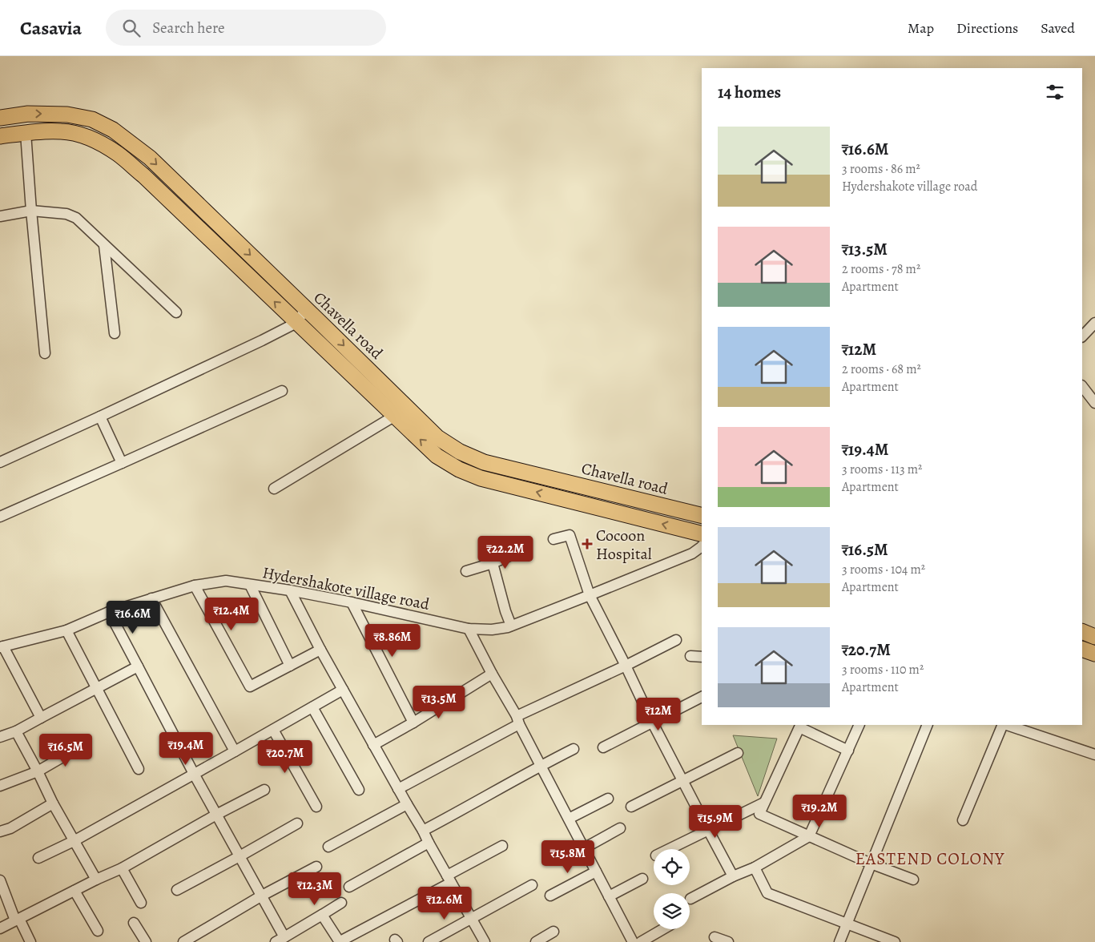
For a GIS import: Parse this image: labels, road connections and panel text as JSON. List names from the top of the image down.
{
  "streets": {
    "highway": ["Chavella road"],
    "street": ["Hydershakote village road"]
  },
  "districts": ["EASTEND COLONY"],
  "places": {
    "health": ["Cocoon Hospital"]
  },
  "page": {
    "header": "Casavia",
    "search": "Search here",
    "nav": ["Map", "Directions", "Saved"],
    "heading": "14 homes",
    "list": [
      {
        "name": "₹16.6M",
        "note": "3 rooms · 86 m² · Hydershakote village road"
      },
      {
        "name": "₹13.5M",
        "note": "2 rooms · 78 m² · Apartment"
      },
      {
        "name": "₹12M",
        "note": "2 rooms · 68 m² · Apartment"
      },
      {
        "name": "₹19.4M",
        "note": "3 rooms · 113 m² · Apartment"
      },
      {
        "name": "₹16.5M",
        "note": "3 rooms · 104 m² · Apartment"
      },
      {
        "name": "₹20.7M",
        "note": "3 rooms · 110 m² · Apartment"
      }
    ],
    "price": [
      "₹22.2M",
      "₹12.4M",
      "₹16.6M",
      "₹8.86M",
      "₹13.5M",
      "₹12M",
      "₹19.4M",
      "₹16.5M",
      "₹20.7M",
      "₹19.2M",
      "₹15.9M",
      "₹15.8M",
      "₹12.3M",
      "₹12.6M"
    ]
  }
}
